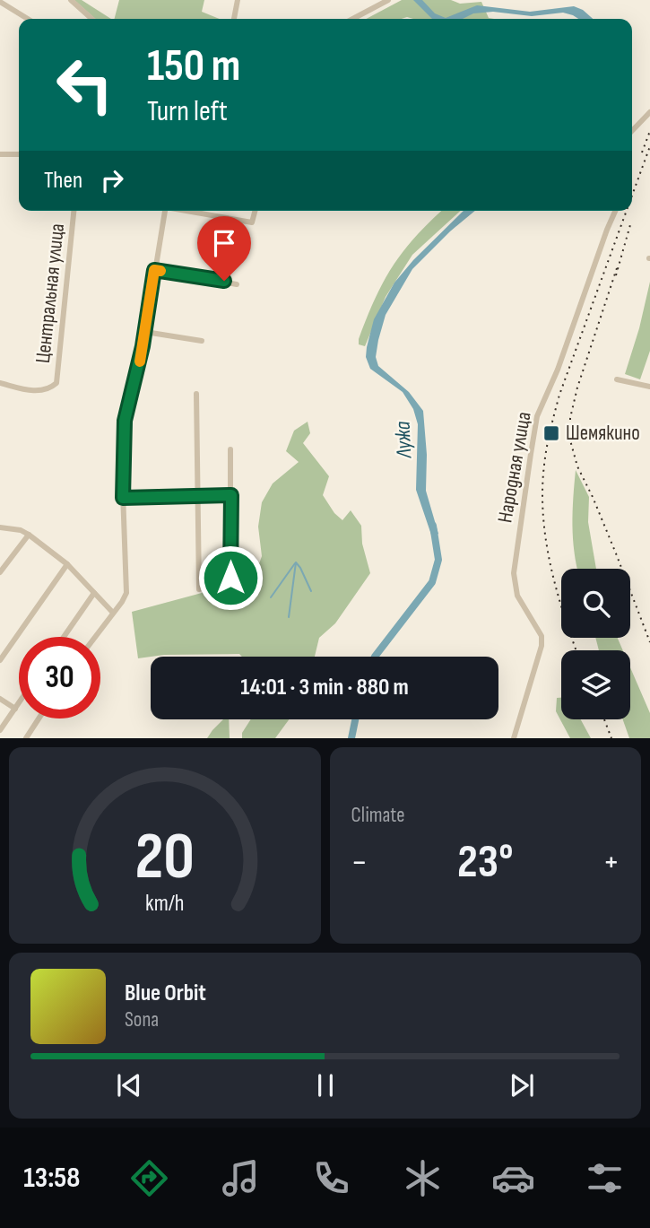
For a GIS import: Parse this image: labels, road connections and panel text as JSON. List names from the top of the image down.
{
  "streets": {
    "street": ["Центральная улица", "Народная улица"]
  },
  "water": ["Лужа"],
  "places": {
    "transit": ["Шемякино"]
  },
  "page": {
    "turn": ["150 m", "Turn left"],
    "then": "Then",
    "limit": "30",
    "trip": "14:01 · 3 min · 880 m",
    "tile": "Climate",
    "heat": ["−", "23°", "+"],
    "song": ["Blue Orbit", "Sona"],
    "tabs": "13:58",
    "gauge": ["20", "km/h"]
  }
}
